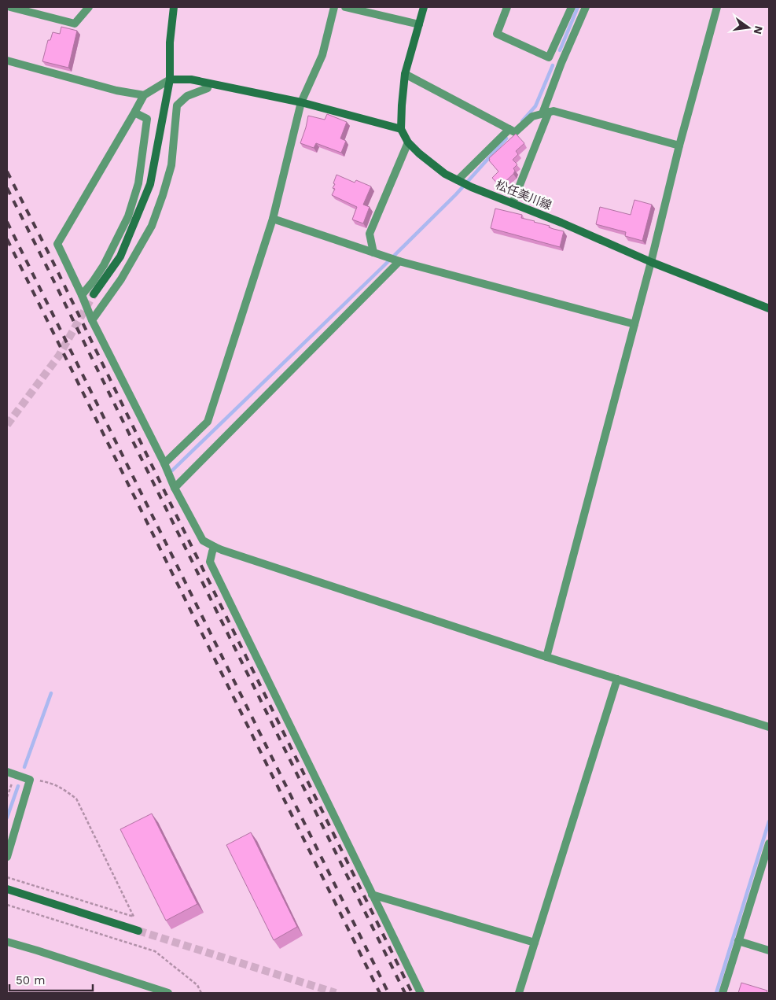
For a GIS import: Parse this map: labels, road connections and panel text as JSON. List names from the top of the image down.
{
  "streets": {
    "street": ["松任美川線"]
  },
  "scale_bar": "50 m",
  "north": "right"
}
